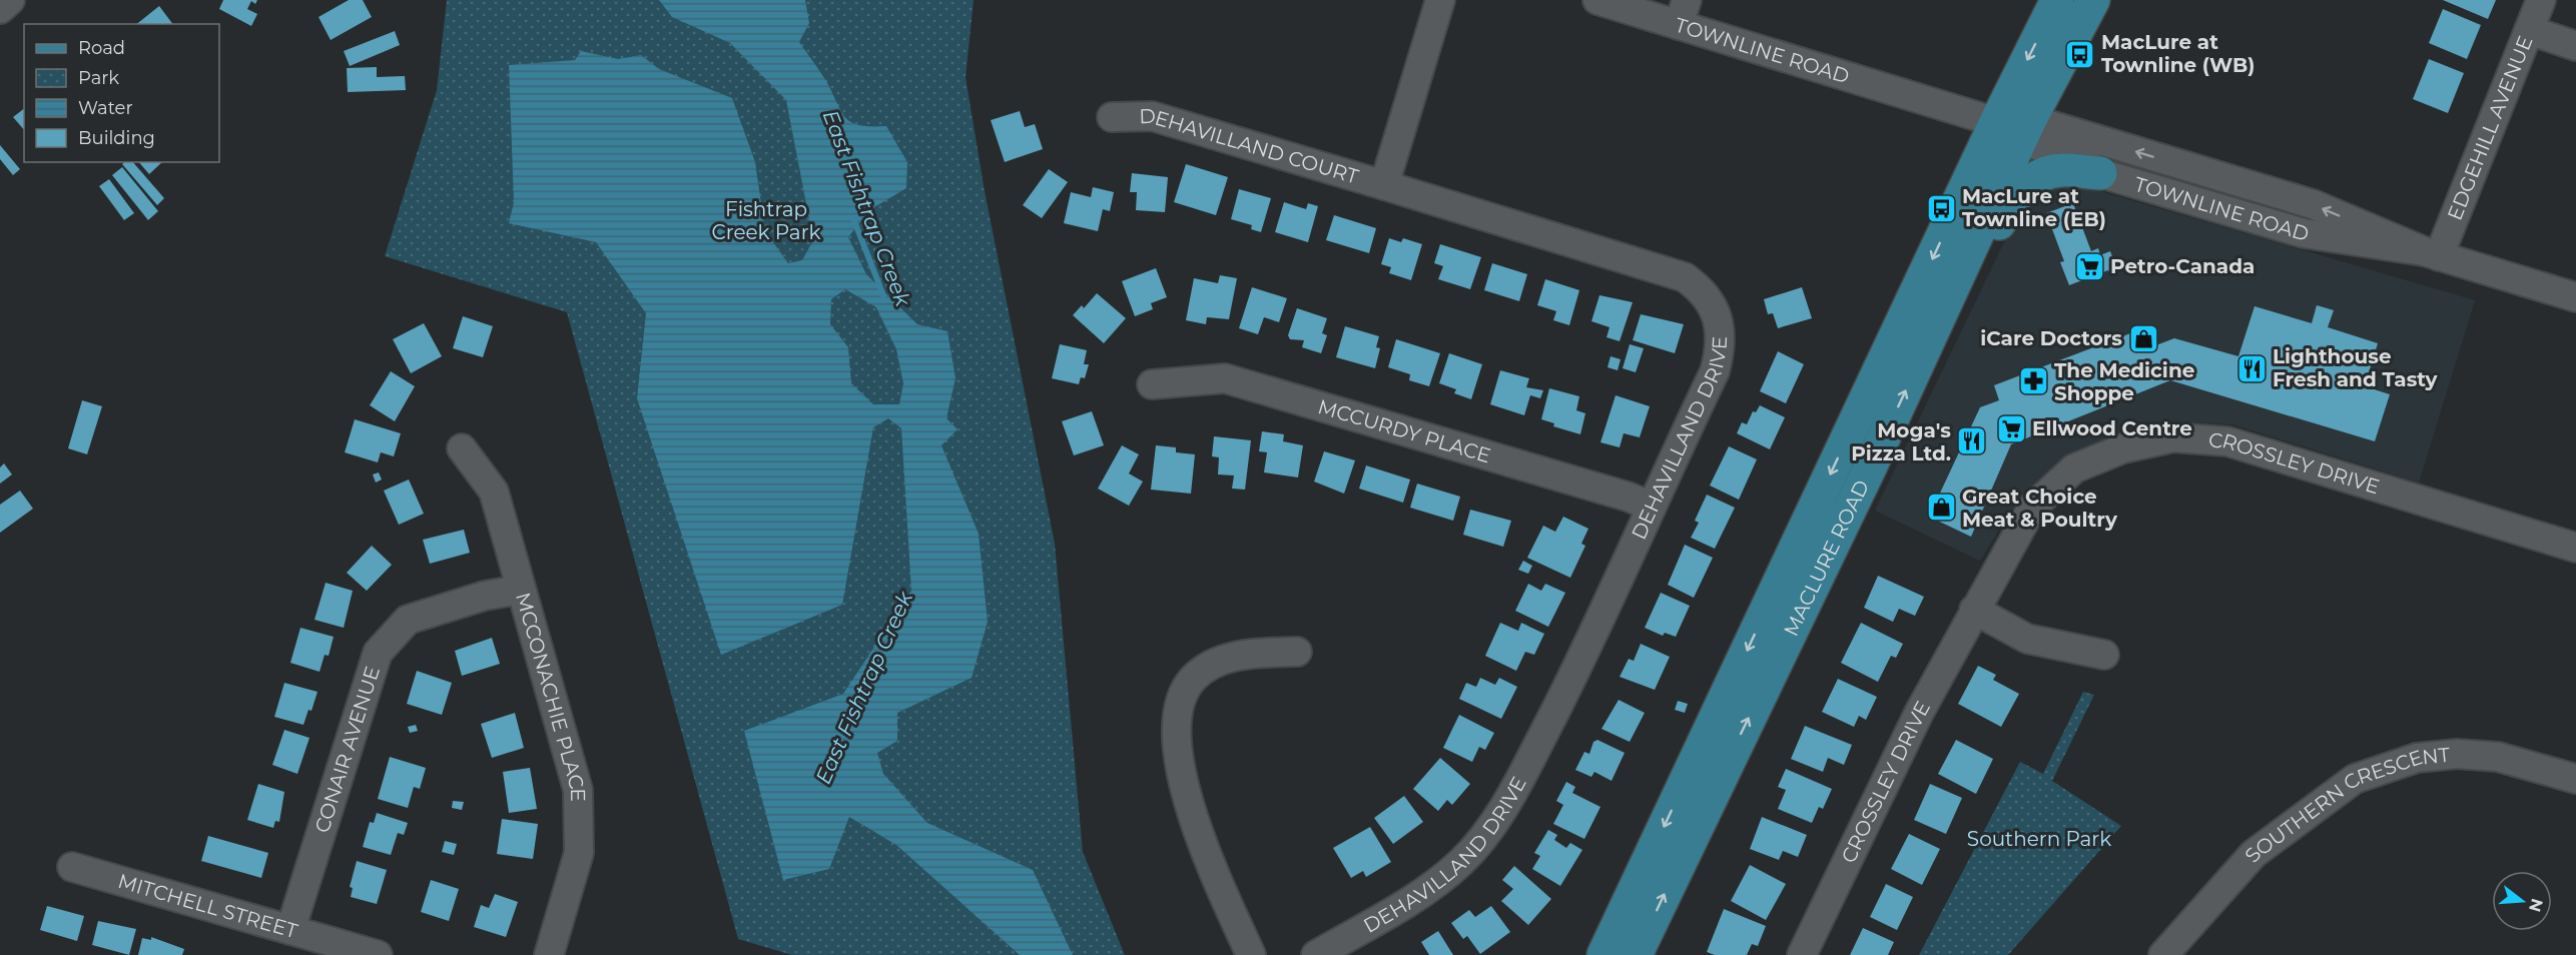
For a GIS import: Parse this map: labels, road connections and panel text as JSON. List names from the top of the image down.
{
  "streets": {
    "main road": ["MACLURE ROAD"],
    "street": [
      "TOWNLINE ROAD",
      "EDGEHILL AVENUE",
      "DEHAVILLAND COURT",
      "MCCURDY PLACE",
      "DEHAVILLAND DRIVE",
      "CROSSLEY DRIVE",
      "MCCONACHIE PLACE",
      "CONAIR AVENUE",
      "SOUTHERN CRESCENT",
      "MITCHELL STREET"
    ]
  },
  "crossings": [
    ["TOWNLINE ROAD", "EDGEHILL AVENUE"],
    ["TOWNLINE ROAD", "MACLURE ROAD"],
    ["DEHAVILLAND COURT", "DEHAVILLAND DRIVE"],
    ["MCCURDY PLACE", "DEHAVILLAND DRIVE"],
    ["MCCONACHIE PLACE", "CONAIR AVENUE"],
    ["CONAIR AVENUE", "MITCHELL STREET"]
  ],
  "water": ["East Fishtrap Creek"],
  "parks": ["Fishtrap Creek Park", "Southern Park"],
  "places": {
    "bus stop": ["MacLure at Townline (WB)", "MacLure at Townline (EB)"],
    "supermarket": ["Petro-Canada", "Ellwood Centre"],
    "shop": ["iCare Doctors", "Great Choice Meat & Poultry"],
    "restaurant": ["Lighthouse Fresh and Tasty", "Moga's Pizza Ltd."],
    "pharmacy": ["The Medicine Shoppe"]
  },
  "legend": [
    "Road",
    "Park",
    "Water",
    "Building"
  ],
  "north": "right"
}
